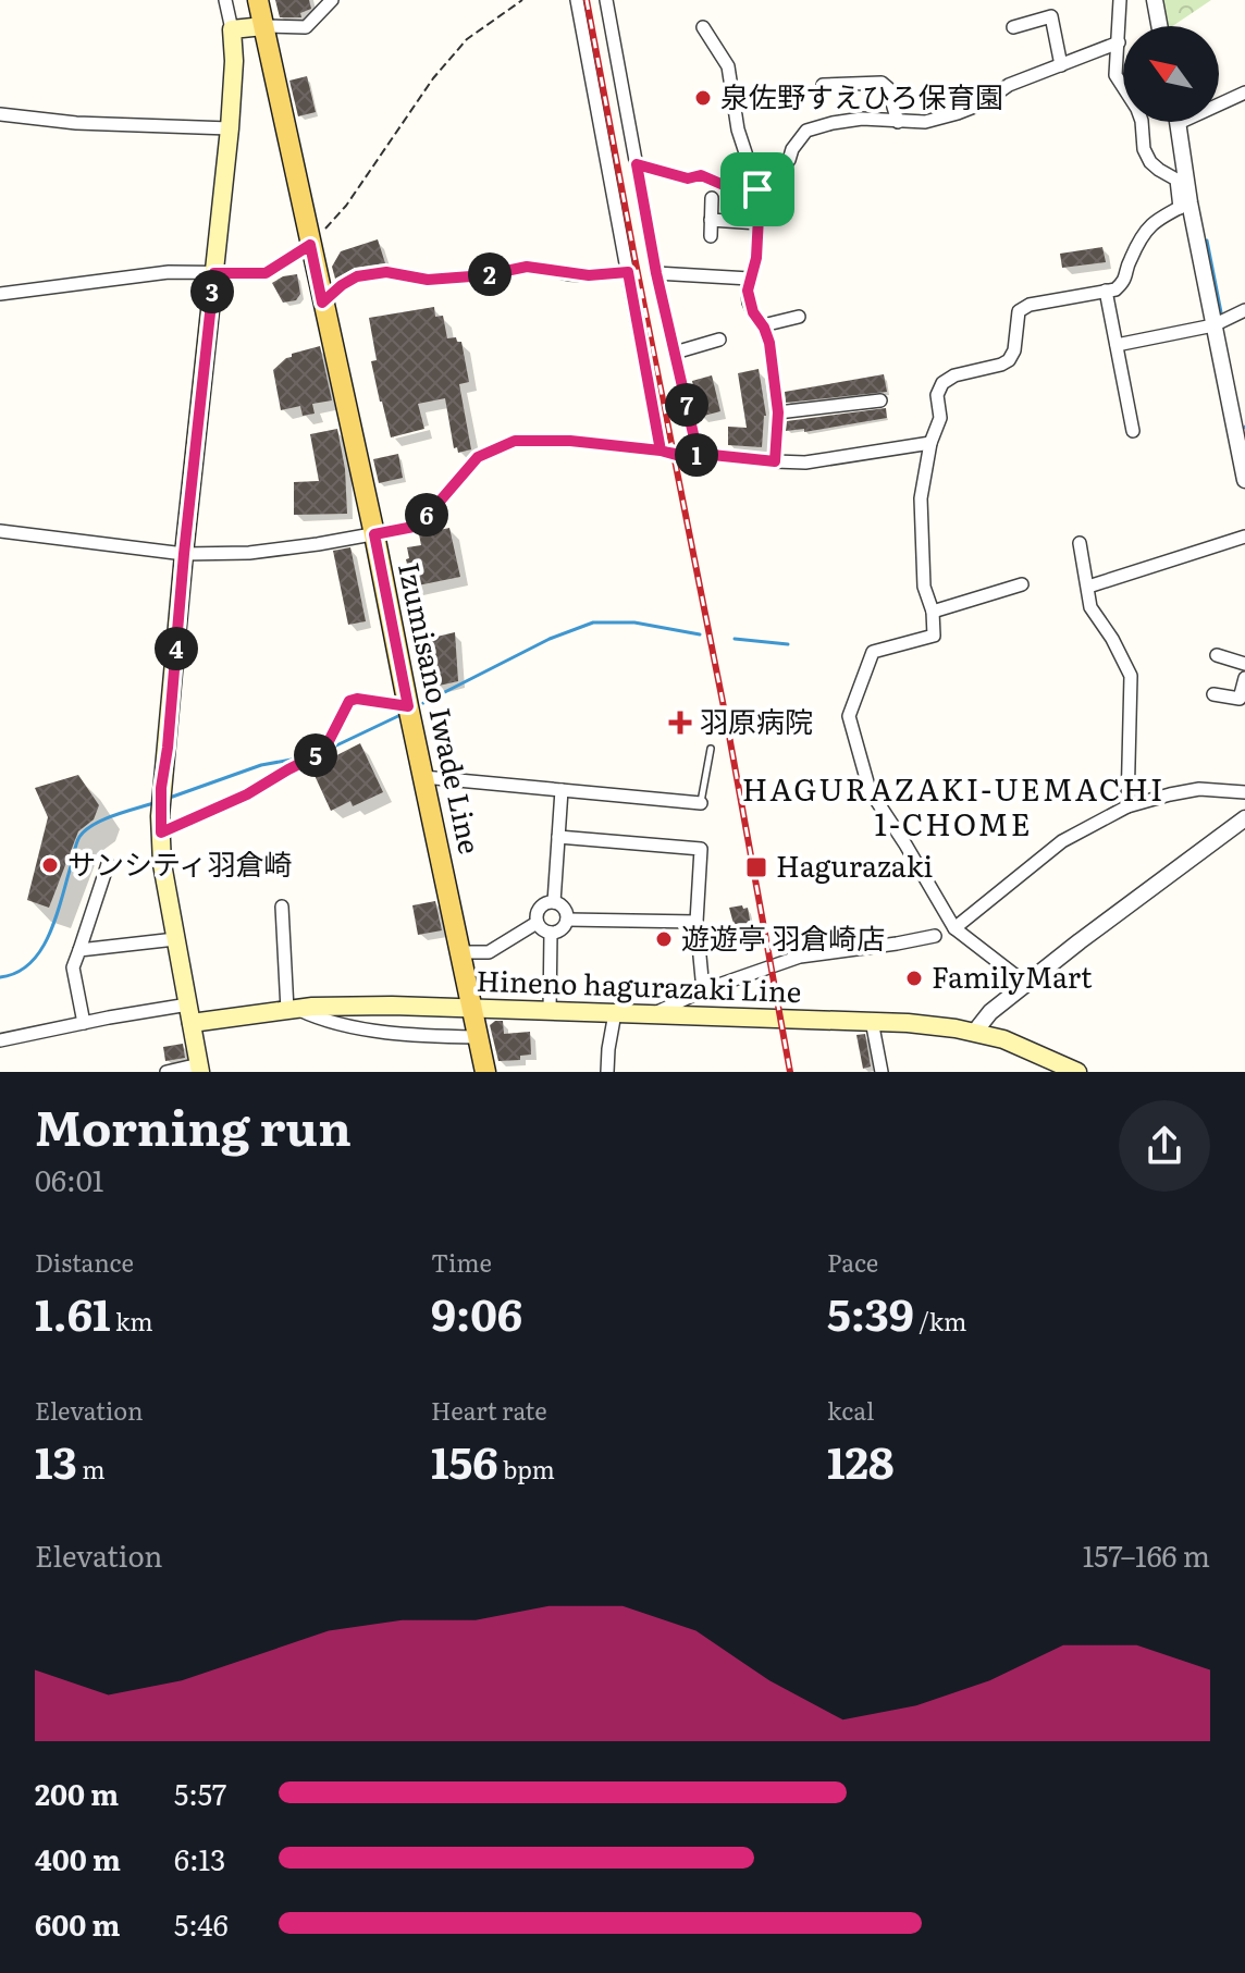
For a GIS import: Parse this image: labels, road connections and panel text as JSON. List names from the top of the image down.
{
  "streets": {
    "main road": ["Izumisano Iwade Line", "Hineno hagurazaki Line"]
  },
  "crossings": [
    ["Izumisano Iwade Line", "Hineno hagurazaki Line"]
  ],
  "districts": ["HAGURAZAKI-UEMACHI 1-CHOME"],
  "places": {
    "other": [
      "泉佐野すえひろ保育園",
      "サンシティ羽倉崎",
      "遊遊亭 羽倉崎店",
      "FamilyMart"
    ],
    "health": ["羽原病院"],
    "transit": ["Hagurazaki"]
  },
  "north": "top left",
  "page": {
    "pins": [
      "2",
      "3",
      "7",
      "1",
      "6",
      "4",
      "5"
    ],
    "heading": ["Morning run", "06:01"],
    "stats": [
      ["Distance", "1.61 km"],
      ["Time", "9:06"],
      ["Pace", "5:39 /km"],
      ["Elevation", "13 m"],
      ["Heart rate", "156 bpm"],
      ["kcal", "128"]
    ],
    "chart": ["Elevation", "157–166 m"],
    "list": [
      {
        "name": "200 m",
        "note": "5:57"
      },
      {
        "name": "400 m",
        "note": "6:13"
      },
      {
        "name": "600 m",
        "note": "5:46"
      }
    ]
  }
}
